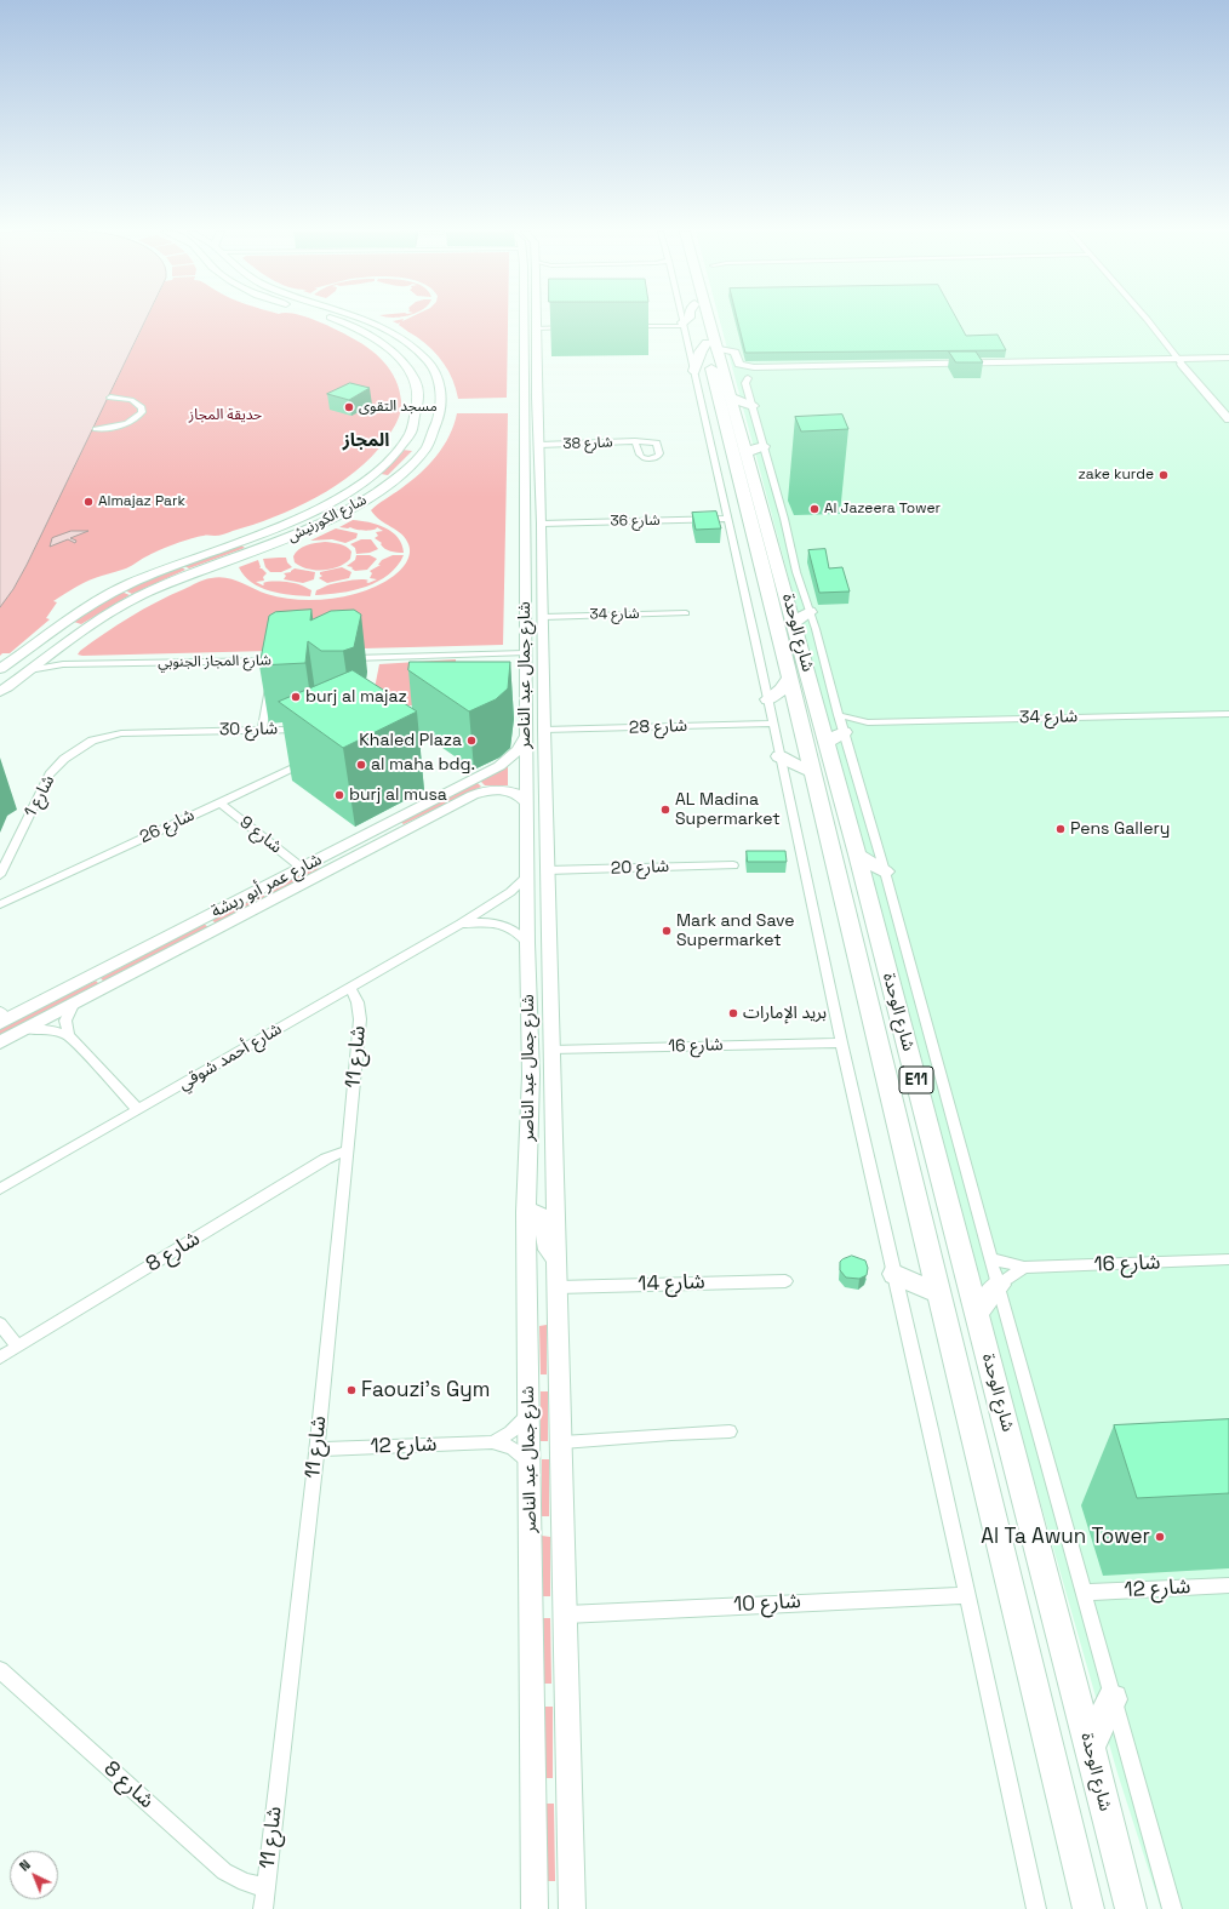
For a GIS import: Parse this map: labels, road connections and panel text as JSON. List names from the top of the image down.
{
  "streets": {
    "highway": ["شارع الوحدة", "E11"],
    "street": [
      "شارع 38",
      "شارع الكورنيش",
      "شارع 36",
      "شارع 34",
      "شارع المجاز الجنوبي",
      "شارع جمال عبد الناصر",
      "شارع 28",
      "شارع 30",
      "شارع 1",
      "شارع 26",
      "شارع 9",
      "شارع 20",
      "شارع عمر أبو ريشة",
      "شارع 16",
      "شارع أحمد شوقي",
      "شارع 11",
      "شارع 8",
      "شارع 14",
      "شارع 12",
      "شارع 10"
    ]
  },
  "crossings": [
    ["شارع 38", "شارع جمال عبد الناصر"],
    ["شارع الكورنيش", "شارع المجاز الجنوبي"],
    ["شارع 36", "شارع جمال عبد الناصر"],
    ["شارع 34", "شارع الوحدة"],
    ["شارع 34", "شارع جمال عبد الناصر"],
    ["شارع المجاز الجنوبي", "شارع 30"],
    ["شارع جمال عبد الناصر", "شارع 28"],
    ["شارع جمال عبد الناصر", "شارع 20"],
    ["شارع جمال عبد الناصر", "شارع عمر أبو ريشة"],
    ["شارع جمال عبد الناصر", "شارع 16"],
    ["شارع جمال عبد الناصر", "شارع أحمد شوقي"],
    ["شارع جمال عبد الناصر", "شارع 14"],
    ["شارع جمال عبد الناصر", "شارع 12"],
    ["شارع جمال عبد الناصر", "شارع 10"],
    ["شارع 30", "شارع 1"],
    ["شارع 26", "شارع 9"],
    ["شارع 9", "شارع عمر أبو ريشة"],
    ["شارع أحمد شوقي", "شارع 11"],
    ["شارع 11", "شارع 8"],
    ["شارع 11", "شارع 12"]
  ],
  "districts": ["المجاز"],
  "parks": ["حديقة المجاز"],
  "places": [
    "مسجد التقوى",
    "zake kurde",
    "Almajaz Park",
    "Al Jazeera Tower",
    "burj al majaz",
    "Khaled Plaza",
    "al maha bdg.",
    "burj al musa",
    "AL Madina Supermarket",
    "Pens Gallery",
    "Mark and Save Supermarket",
    "بريد الإمارات",
    "Faouzi's Gym",
    "Al Ta Awun Tower"
  ],
  "north": "top left"
}
